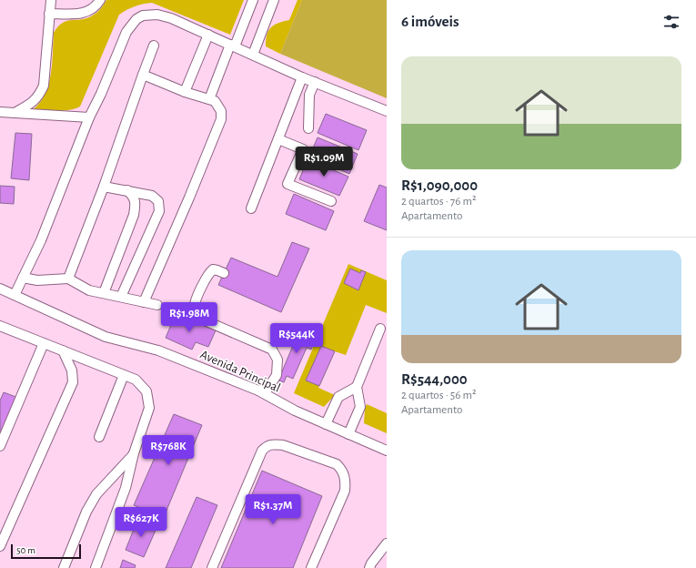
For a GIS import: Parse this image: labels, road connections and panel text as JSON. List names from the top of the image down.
{
  "streets": {
    "lane": ["Avenida Principal"]
  },
  "scale_bar": "50 m",
  "page": {
    "heading": "6 imóveis",
    "list": [
      {
        "name": "R$1,090,000",
        "note": "2 quartos · 76 m² · Apartamento"
      },
      {
        "name": "R$544,000",
        "note": "2 quartos · 56 m² · Apartamento"
      }
    ],
    "price": [
      "R$1.09M",
      "R$1.98M",
      "R$544K",
      "R$768K",
      "R$1.37M",
      "R$627K"
    ],
    "scale": "50 m"
  }
}
